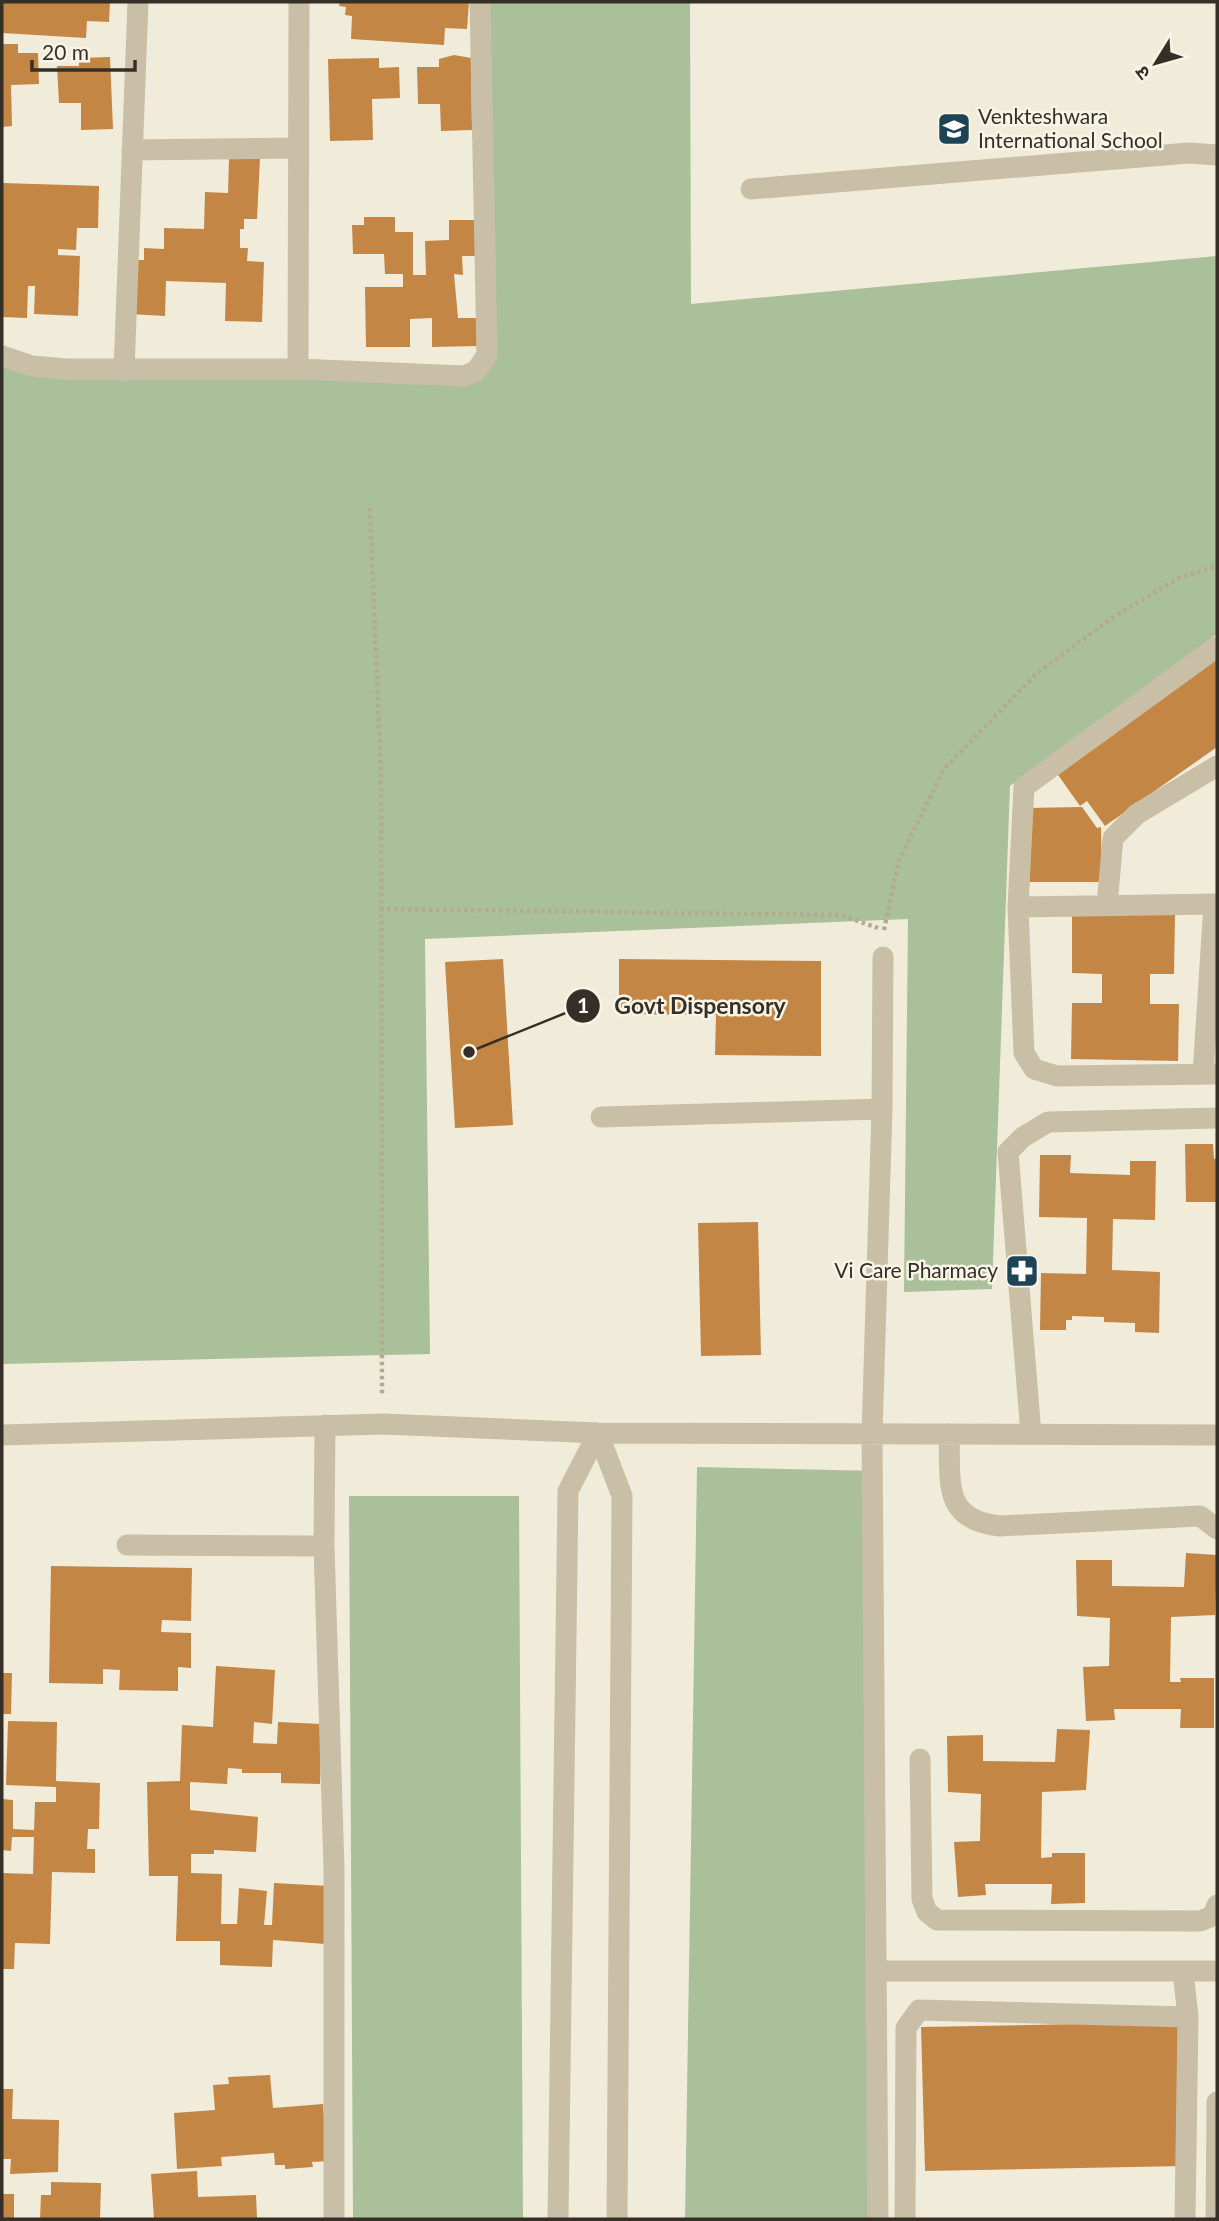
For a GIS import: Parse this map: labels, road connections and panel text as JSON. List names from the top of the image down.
{
  "places": {
    "school or university": ["Venkteshwara International School"],
    "other": ["Govt Dispensory"],
    "pharmacy": ["Vi Care Pharmacy"]
  },
  "scale_bar": "20 m",
  "north": "bottom left"
}
